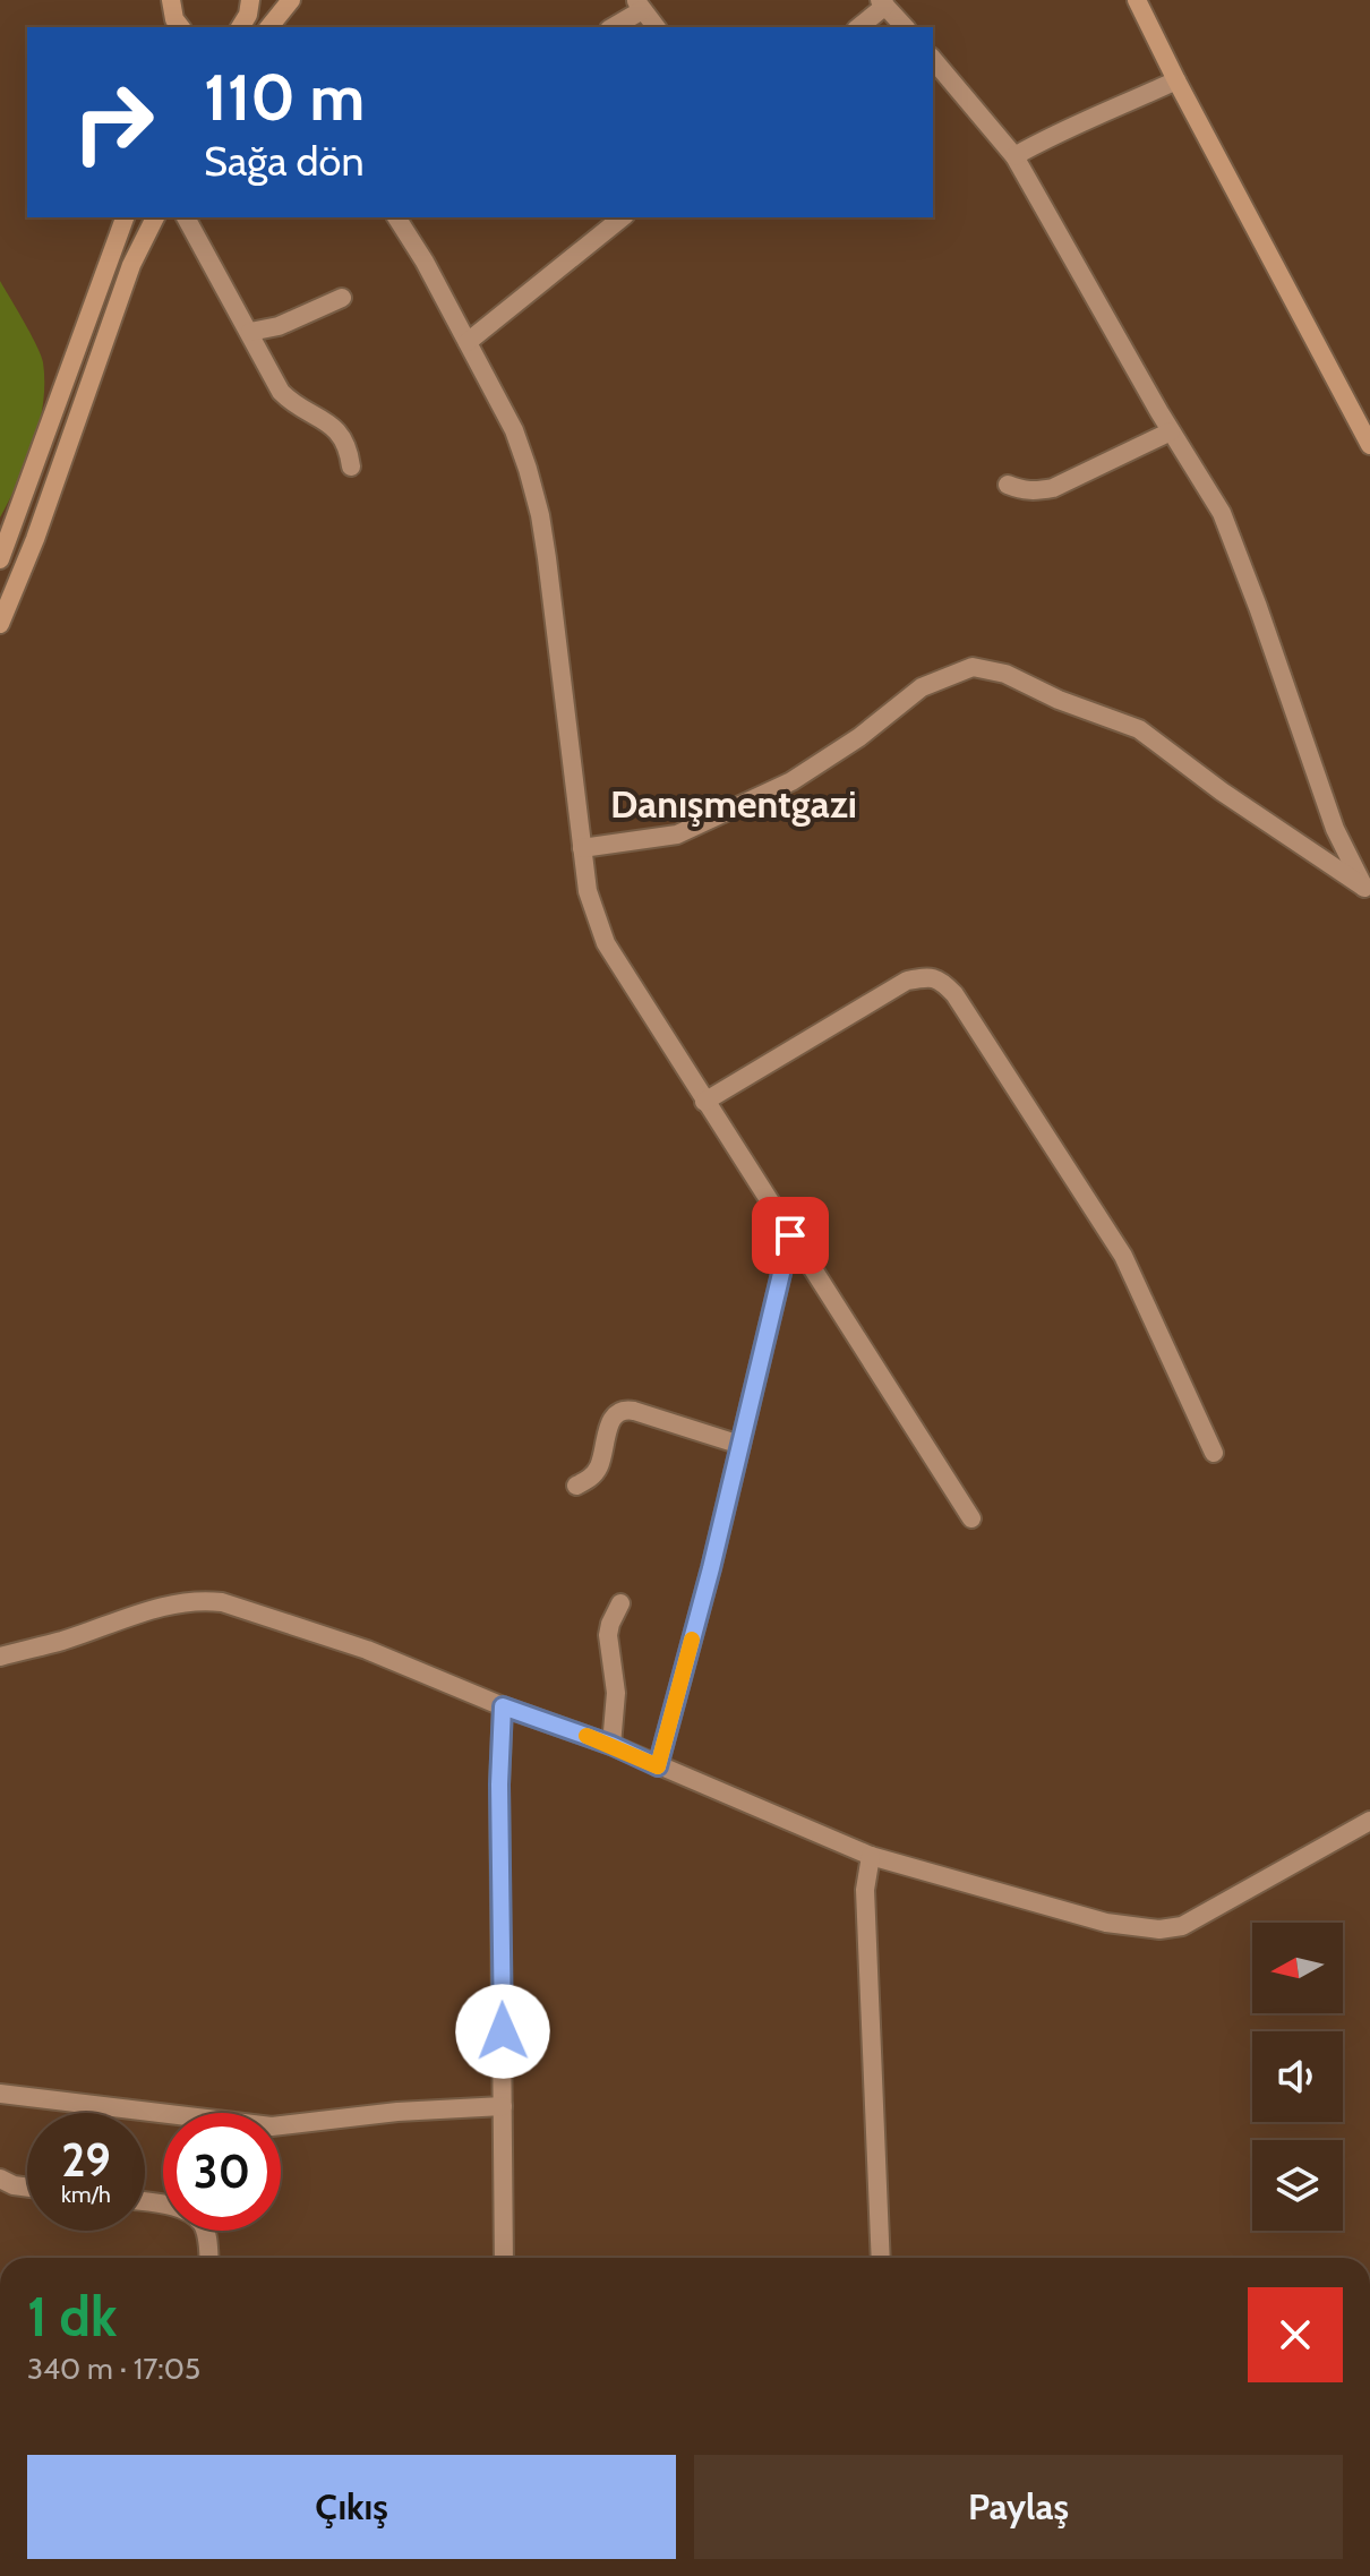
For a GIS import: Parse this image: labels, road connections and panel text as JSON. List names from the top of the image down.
{
  "districts": ["Danışmentgazi"],
  "north": "left",
  "page": {
    "turn": ["110 m", "Sağa dön"],
    "speed": "29 km/h",
    "limit": "30",
    "heading": ["1 dk", "340 m · 17:05"],
    "buttons": ["Çıkış", "Paylaş"]
  }
}
